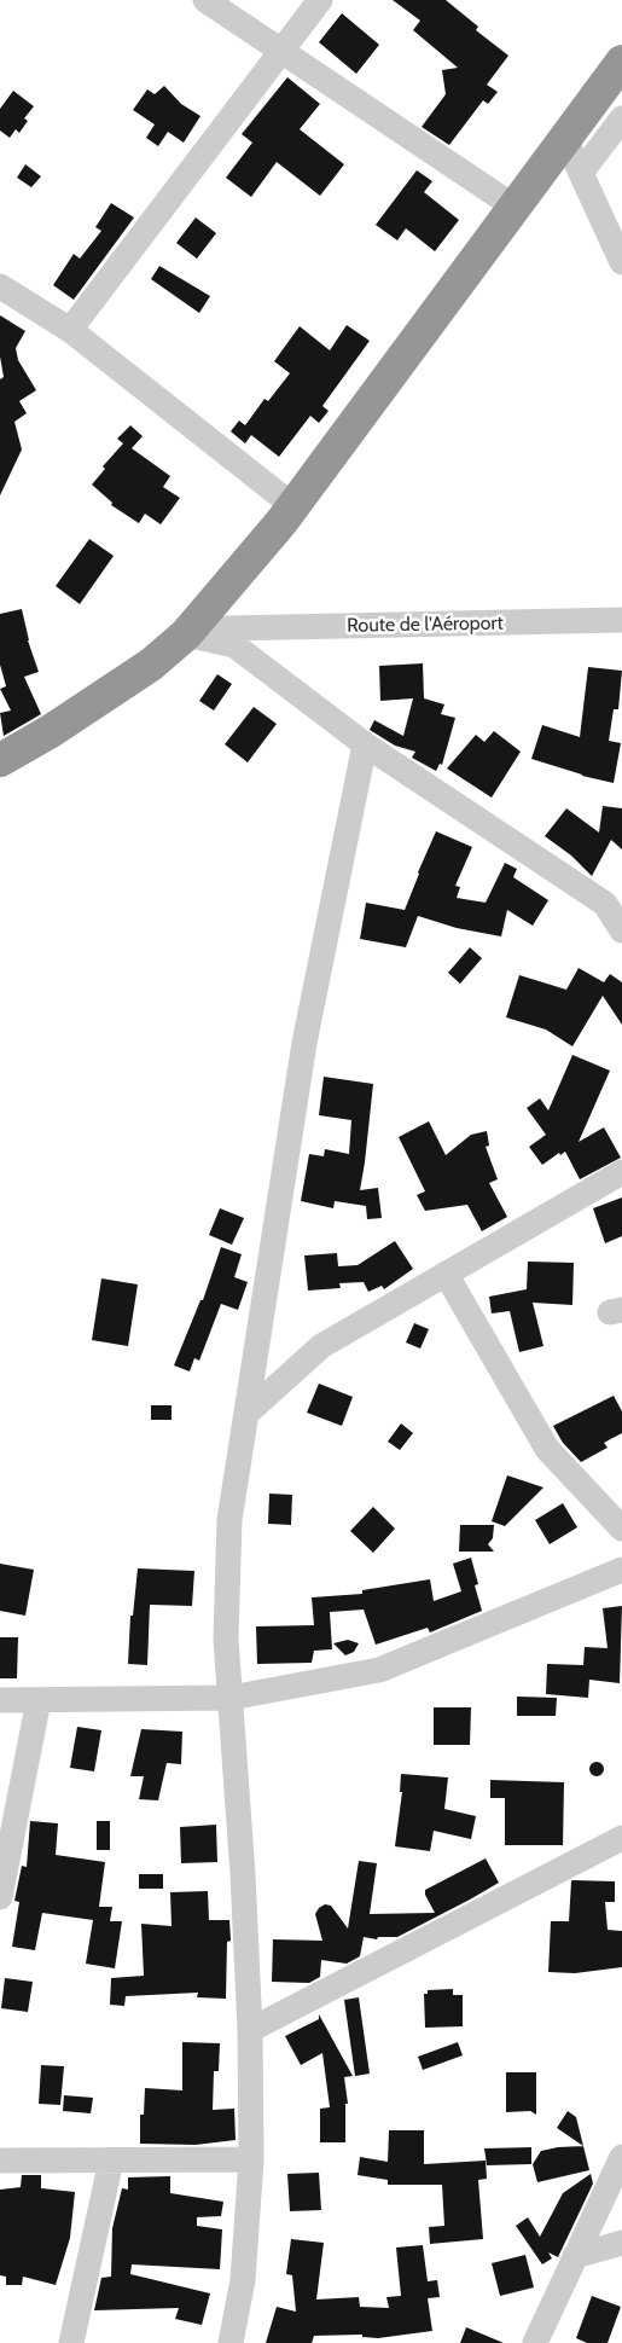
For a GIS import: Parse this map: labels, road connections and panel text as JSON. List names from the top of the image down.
{
  "streets": {
    "street": ["Route de l'Aéroport"]
  }
}
